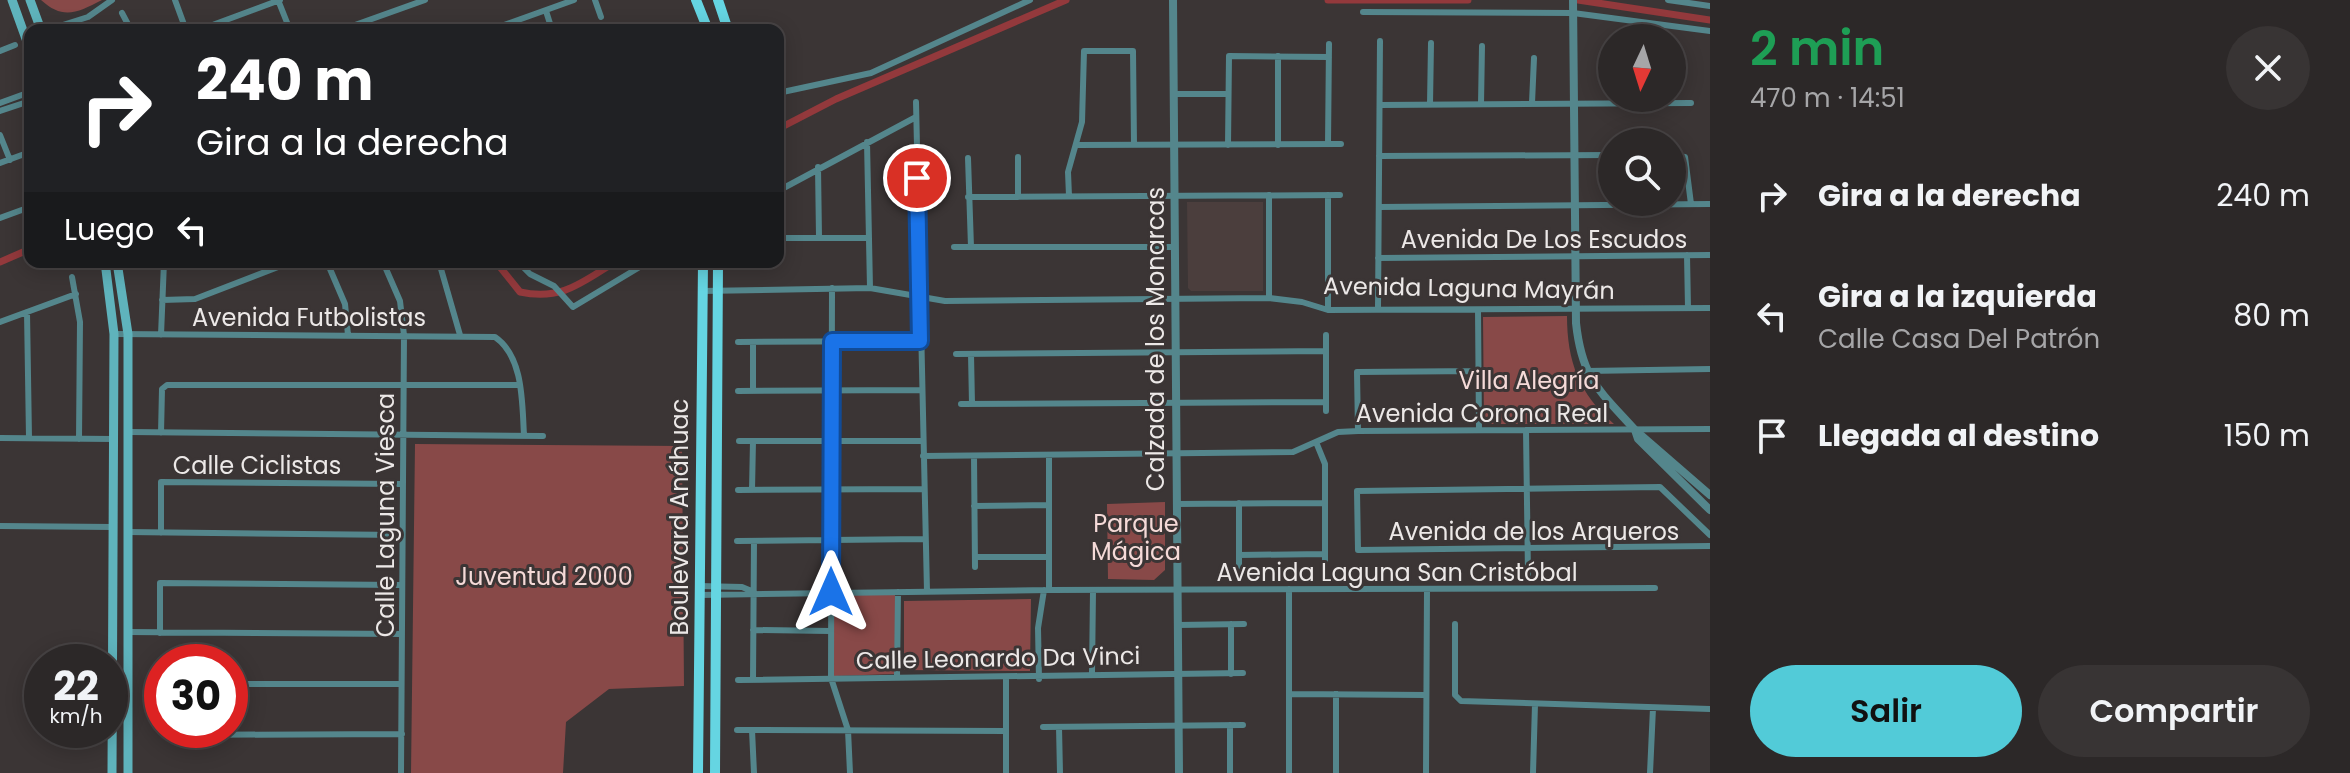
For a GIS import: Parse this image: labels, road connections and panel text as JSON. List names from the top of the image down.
{
  "streets": {
    "main road": ["Boulevard Anáhuac"],
    "street": [
      "Avenida De Los Escudos",
      "Avenida Laguna Mayrán",
      "Avenida Futbolistas",
      "Calzada de los Monarcas",
      "Avenida Corona Real",
      "Calle Ciclistas",
      "Calle Laguna Viesca",
      "Avenida de los Arqueros",
      "Avenida Laguna San Cristóbal",
      "Calle Leonardo Da Vinci"
    ]
  },
  "crossings": [
    ["Avenida Laguna Mayrán", "Calzada de los Monarcas"],
    ["Avenida Laguna Mayrán", "Boulevard Anáhuac"],
    ["Avenida Futbolistas", "Calle Laguna Viesca"],
    ["Calzada de los Monarcas", "Avenida Corona Real"],
    ["Calzada de los Monarcas", "Avenida Laguna San Cristóbal"],
    ["Calzada de los Monarcas", "Calle Leonardo Da Vinci"],
    ["Calle Ciclistas", "Calle Laguna Viesca"],
    ["Boulevard Anáhuac", "Avenida Laguna San Cristóbal"]
  ],
  "parks": ["Villa Alegría", "Parque Mágica", "Juventud 2000"],
  "north": "bottom",
  "page": {
    "heading": ["2 min", "470 m · 14:51"],
    "turn": ["240 m", "Gira a la derecha"],
    "list": [
      {
        "name": "Gira a la derecha",
        "value": "240 m"
      },
      {
        "name": "Gira a la izquierda",
        "note": "Calle Casa Del Patrón",
        "value": "80 m"
      },
      {
        "name": "Llegada al destino",
        "value": "150 m"
      }
    ],
    "then": "Luego",
    "speed": "22 km/h",
    "limit": "30",
    "buttons": ["Salir", "Compartir"]
  }
}
